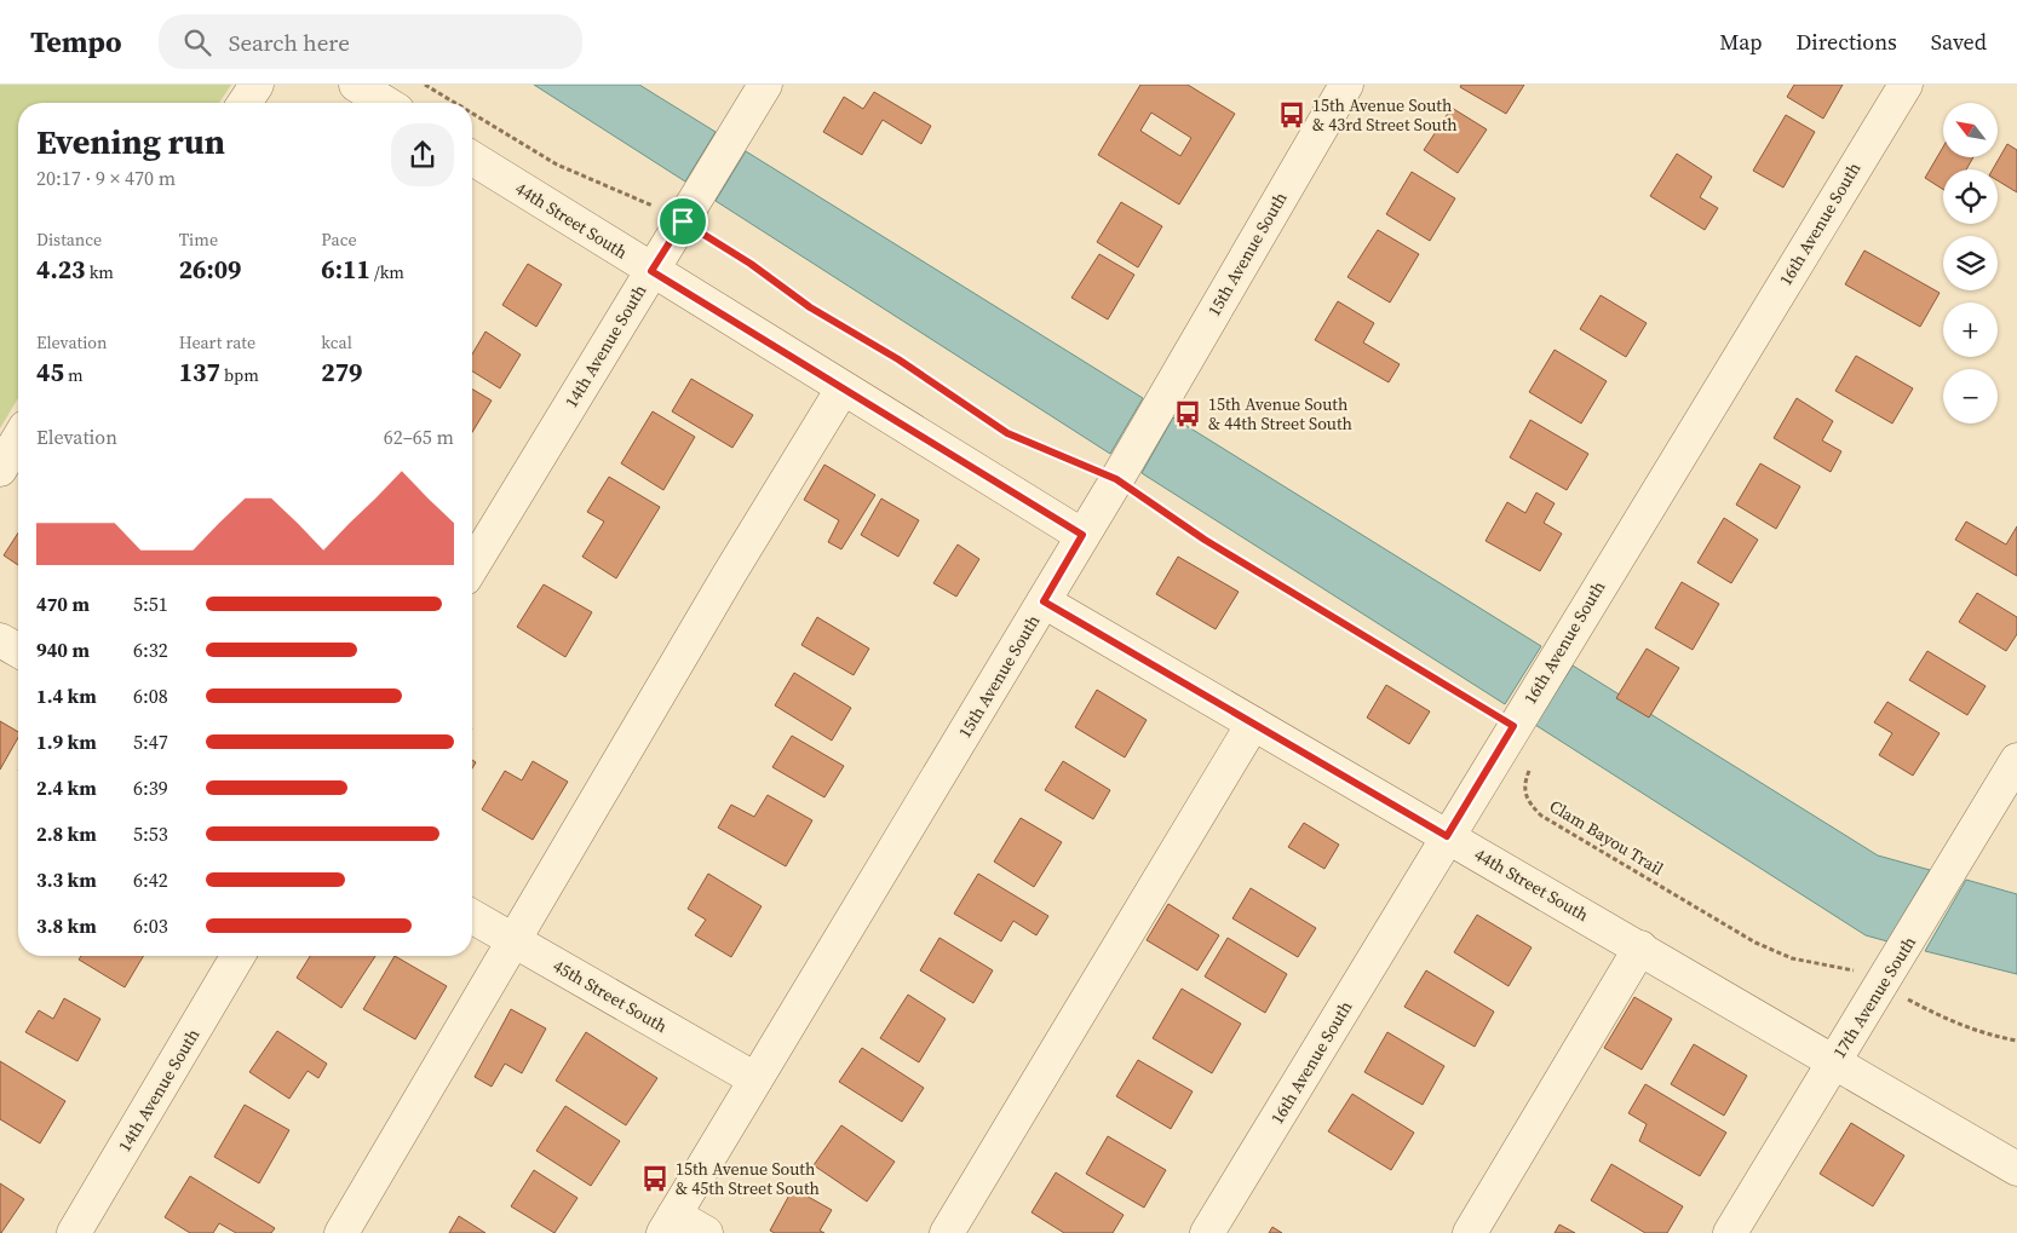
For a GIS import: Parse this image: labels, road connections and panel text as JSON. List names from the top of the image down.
{
  "streets": {
    "street": [
      "44th Street South",
      "16th Avenue South",
      "15th Avenue South",
      "14th Avenue South",
      "45th Street South",
      "17th Avenue South"
    ],
    "path": ["Clam Bayou Trail"]
  },
  "crossings": [
    ["44th Street South", "16th Avenue South"],
    ["44th Street South", "15th Avenue South"],
    ["44th Street South", "14th Avenue South"],
    ["44th Street South", "17th Avenue South"],
    ["15th Avenue South", "45th Street South"],
    ["Clam Bayou Trail", "17th Avenue South"]
  ],
  "places": {
    "bus stop": ["15th Avenue South & 43rd Street South", "15th Avenue South & 44th Street South", "15th Avenue South & 45th Street South"]
  },
  "north": "top left",
  "page": {
    "header": "Tempo",
    "search": "Search here",
    "nav": ["Map", "Directions", "Saved"],
    "map_buttons": ["+", "−"],
    "heading": ["Evening run", "20:17 · 9 × 470 m"],
    "stats": [
      ["Distance", "4.23 km"],
      ["Time", "26:09"],
      ["Pace", "6:11 /km"],
      ["Elevation", "45 m"],
      ["Heart rate", "137 bpm"],
      ["kcal", "279"]
    ],
    "chart": ["Elevation", "62–65 m"],
    "list": [
      {
        "name": "470 m",
        "note": "5:51"
      },
      {
        "name": "940 m",
        "note": "6:32"
      },
      {
        "name": "1.4 km",
        "note": "6:08"
      },
      {
        "name": "1.9 km",
        "note": "5:47"
      },
      {
        "name": "2.4 km",
        "note": "6:39"
      },
      {
        "name": "2.8 km",
        "note": "5:53"
      },
      {
        "name": "3.3 km",
        "note": "6:42"
      },
      {
        "name": "3.8 km",
        "note": "6:03"
      }
    ]
  }
}
